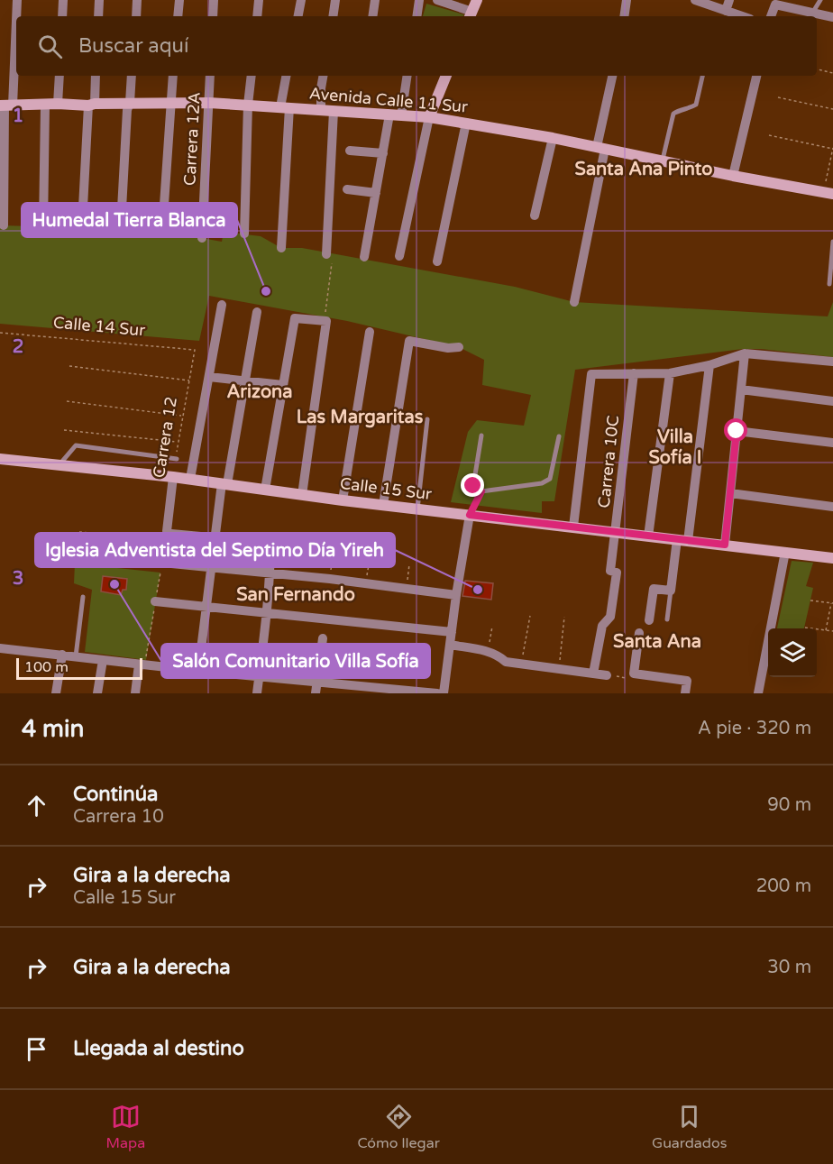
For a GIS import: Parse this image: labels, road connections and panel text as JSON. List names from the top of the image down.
{
  "streets": {
    "street": [
      "Avenida Calle 11 Sur",
      "Carrera 12A",
      "Carrera 12",
      "Carrera 10C",
      "Calle 15 Sur"
    ],
    "path": ["Calle 14 Sur"]
  },
  "crossings": [
    ["Avenida Calle 11 Sur", "Carrera 12A"],
    ["Calle 14 Sur", "Carrera 12"],
    ["Carrera 12", "Calle 15 Sur"],
    ["Carrera 10C", "Calle 15 Sur"]
  ],
  "districts": [
    "Santa Ana Pinto",
    "Arizona",
    "Las Margaritas",
    "Villa Sofía I",
    "San Fernando",
    "Santa Ana"
  ],
  "places": ["Humedal Tierra Blanca", "Salón Comunitario Villa Sofía", "Iglesia Adventista del Septimo Día Yireh"],
  "scale_bar": "100 m",
  "page": {
    "search": "Buscar aquí",
    "scale": "100 m",
    "heading": ["4 min", "A pie · 320 m"],
    "list": [
      ["Continúa", "Carrera 10", "90 m"],
      ["Gira a la derecha", "Calle 15 Sur", "200 m"],
      ["Gira a la derecha", "30 m"],
      "Llegada al destino"
    ],
    "nav": ["Mapa", "Cómo llegar", "Guardados"]
  },
  "grid": {
    "rows": ["1", "2", "3"]
  }
}
